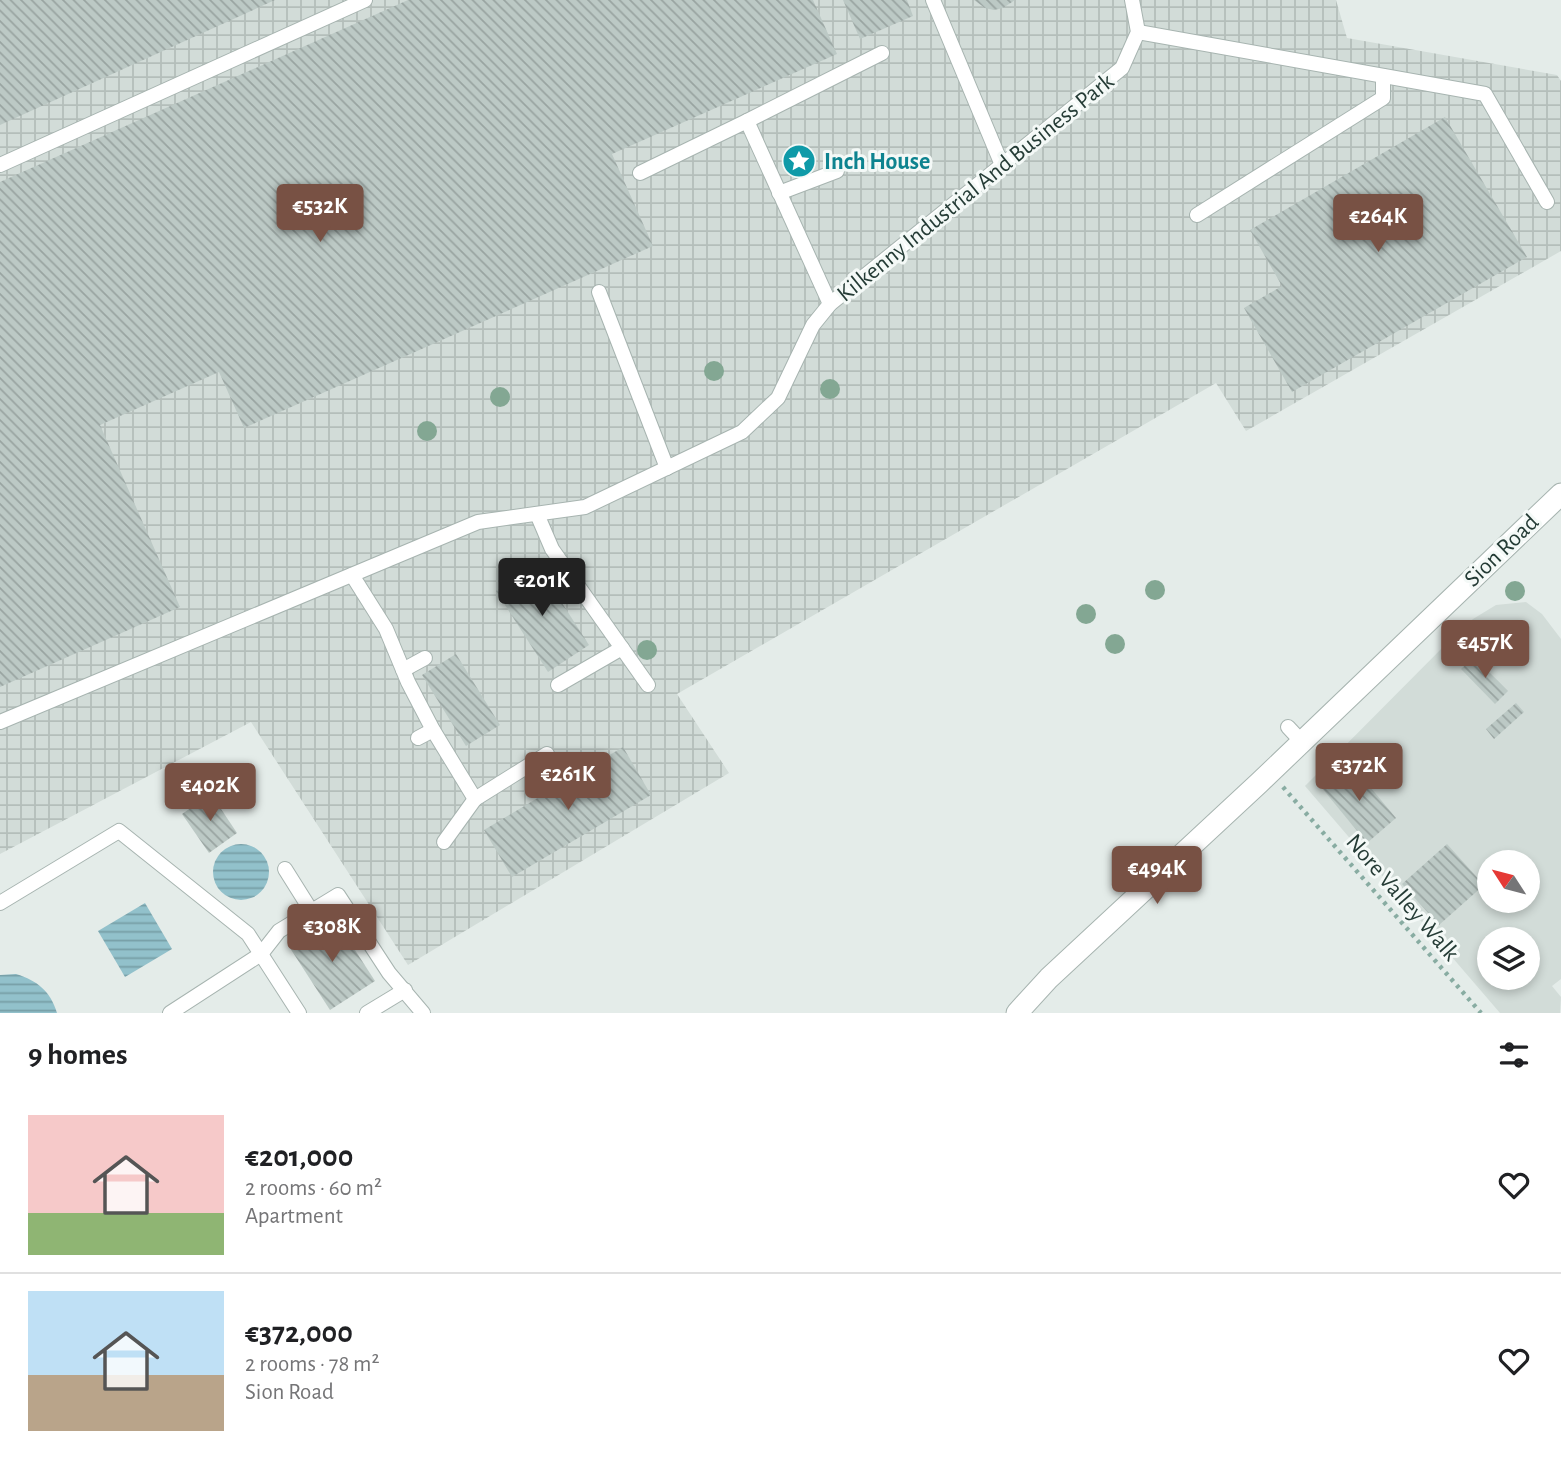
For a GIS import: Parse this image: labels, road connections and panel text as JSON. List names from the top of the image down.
{
  "streets": {
    "street": ["Sion Road"],
    "lane": ["Kilkenny Industrial And Business Park"],
    "path": ["Nore Valley Walk"]
  },
  "crossings": [
    ["Sion Road", "Nore Valley Walk"]
  ],
  "places": {
    "place": ["Inch House"]
  },
  "north": "top left",
  "page": {
    "price": [
      "€532K",
      "€264K",
      "€201K",
      "€457K",
      "€372K",
      "€261K",
      "€402K",
      "€494K",
      "€308K"
    ],
    "heading": "9 homes",
    "list": [
      {
        "name": "€201,000",
        "note": "2 rooms · 60 m² · Apartment"
      },
      {
        "name": "€372,000",
        "note": "2 rooms · 78 m² · Sion Road"
      }
    ]
  }
}
